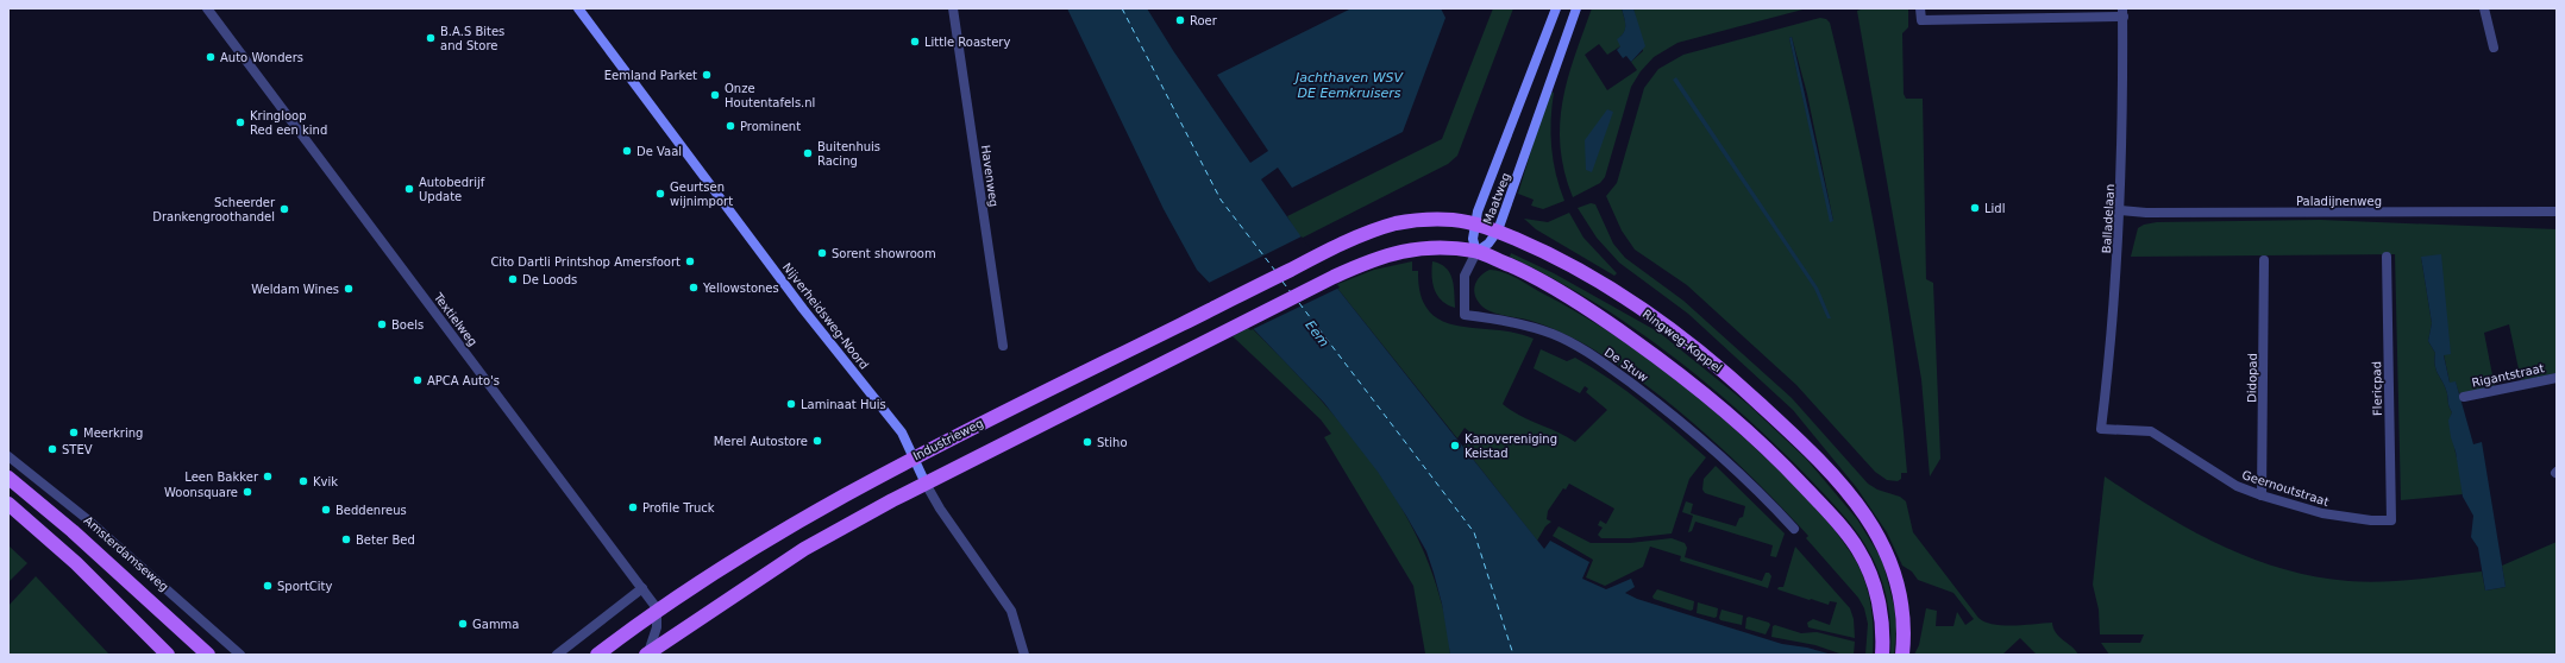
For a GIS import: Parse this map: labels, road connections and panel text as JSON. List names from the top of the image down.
{
  "streets": {
    "main road": ["Ringweg-Koppel", "Industrieweg", "Amsterdamseweg"],
    "street": [
      "Havenweg",
      "Maatweg",
      "Paladijnenweg",
      "Balladelaan",
      "Nijverheidsweg-Noord",
      "Textielweg",
      "De Stuw",
      "Rigantstraat",
      "Didopad",
      "Flericpad",
      "Geernoutstraat"
    ]
  },
  "crossings": [
    ["Maatweg", "Ringweg-Koppel"],
    ["Maatweg", "De Stuw"],
    ["Paladijnenweg", "Balladelaan"],
    ["Balladelaan", "Geernoutstraat"],
    ["Nijverheidsweg-Noord", "Industrieweg"],
    ["Textielweg", "Industrieweg"],
    ["Ringweg-Koppel", "Industrieweg"],
    ["Didopad", "Geernoutstraat"],
    ["Flericpad", "Geernoutstraat"]
  ],
  "water": ["Jachthaven WSV DE Eemkruisers", "Eem"],
  "places": [
    "Roer",
    "B.A.S Bites and Store",
    "Little Roastery",
    "Auto Wonders",
    "Eemland Parket",
    "Onze Houtentafels.nl",
    "Kringloop Red een kind",
    "Prominent",
    "De Vaal",
    "Buitenhuis Racing",
    "Autobedrijf Update",
    "Geurtsen wijnimport",
    "Lidl",
    "Scheerder Drankengroothandel",
    "Sorent showroom",
    "Cito Dartli Printshop Amersfoort",
    "De Loods",
    "Yellowstones",
    "Weldam Wines",
    "Boels",
    "APCA Auto's",
    "Laminaat Huis",
    "Meerkring",
    "Merel Autostore",
    "Stiho",
    "Kanovereniging Keistad",
    "STEV",
    "Leen Bakker",
    "Kvik",
    "Woonsquare",
    "Profile Truck",
    "Beddenreus",
    "Beter Bed",
    "SportCity",
    "Gamma"
  ]
}
